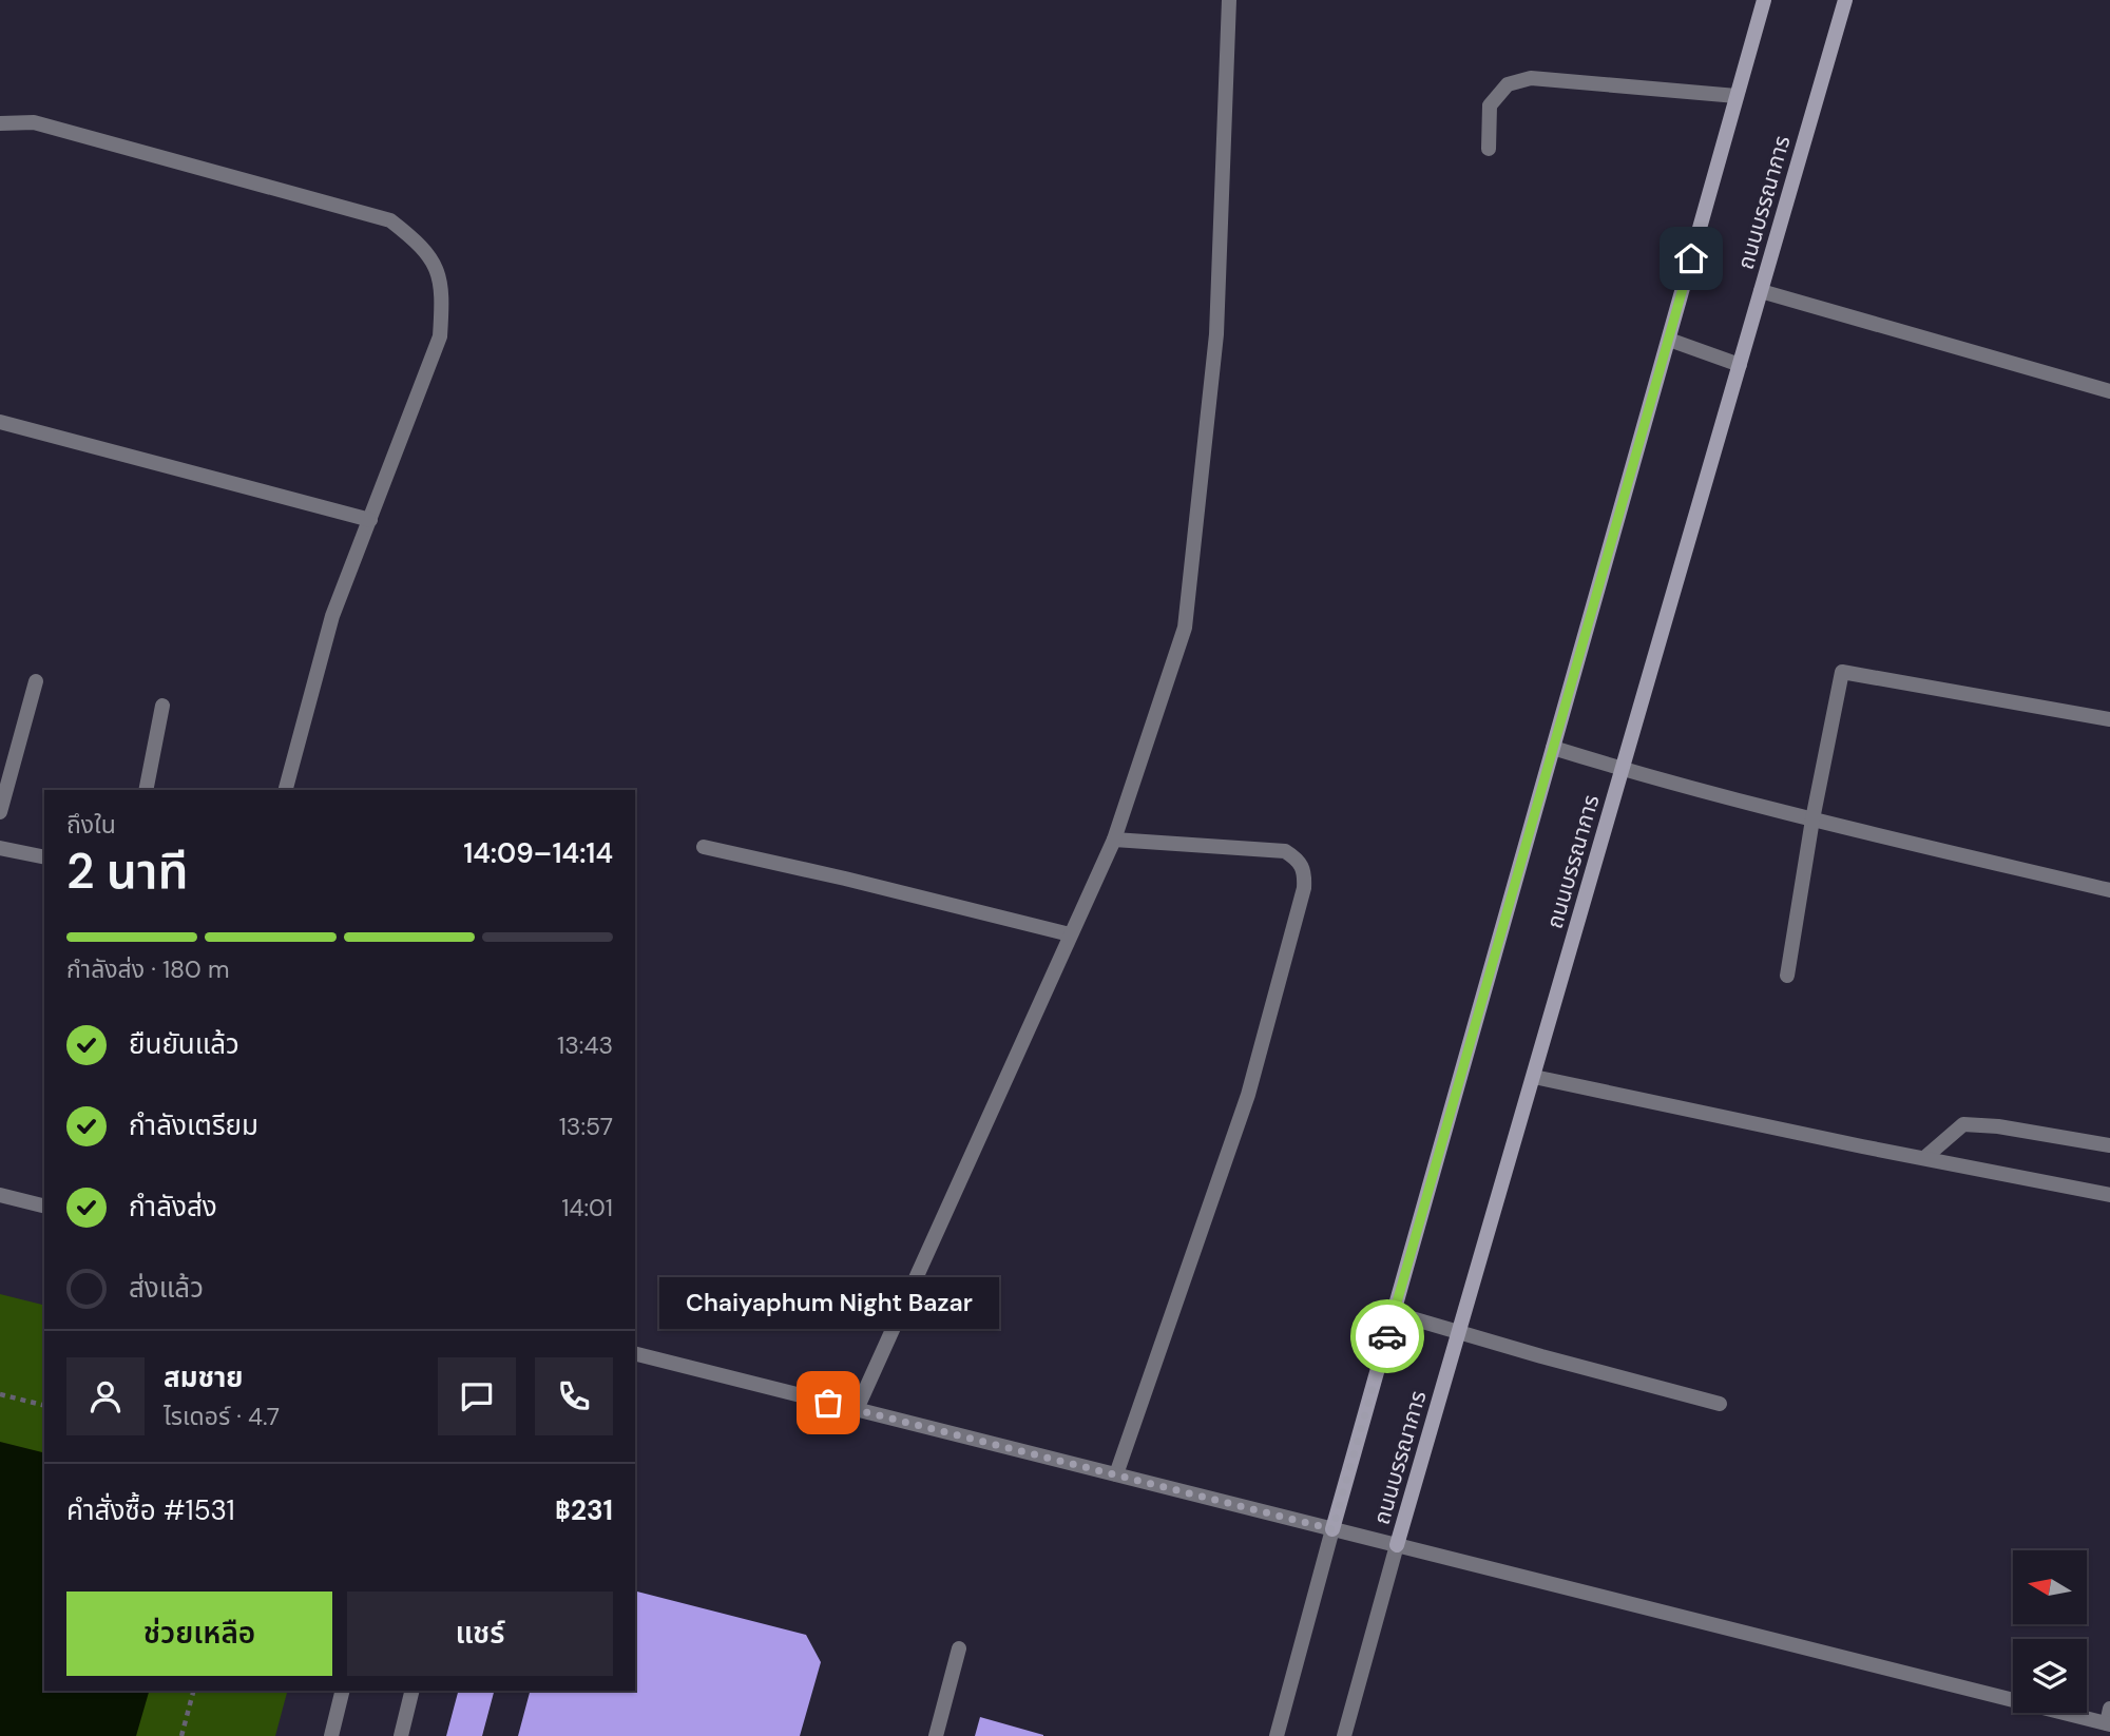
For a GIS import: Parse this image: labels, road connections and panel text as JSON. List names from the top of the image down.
{
  "streets": {
    "main road": ["ถนนบรรณาการ"]
  },
  "places": ["Chaiyaphum Night Bazar"],
  "north": "left",
  "page": {
    "heading": ["2 นาที", "ถึงใน", "14:09–14:14"],
    "panel": [
      "สมชาย",
      "ไรเดอร์ · 4.7",
      "คำสั่งซื้อ #1531",
      "฿231"
    ],
    "bar": "กำลังส่ง · 180 m",
    "list": [
      ["ยืนยันแล้ว", "13:43"],
      ["กำลังเตรียม", "13:57"],
      ["กำลังส่ง", "14:01"],
      "ส่งแล้ว"
    ],
    "bubble": "Chaiyaphum Night Bazar",
    "buttons": ["ช่วยเหลือ", "แชร์"]
  }
}
